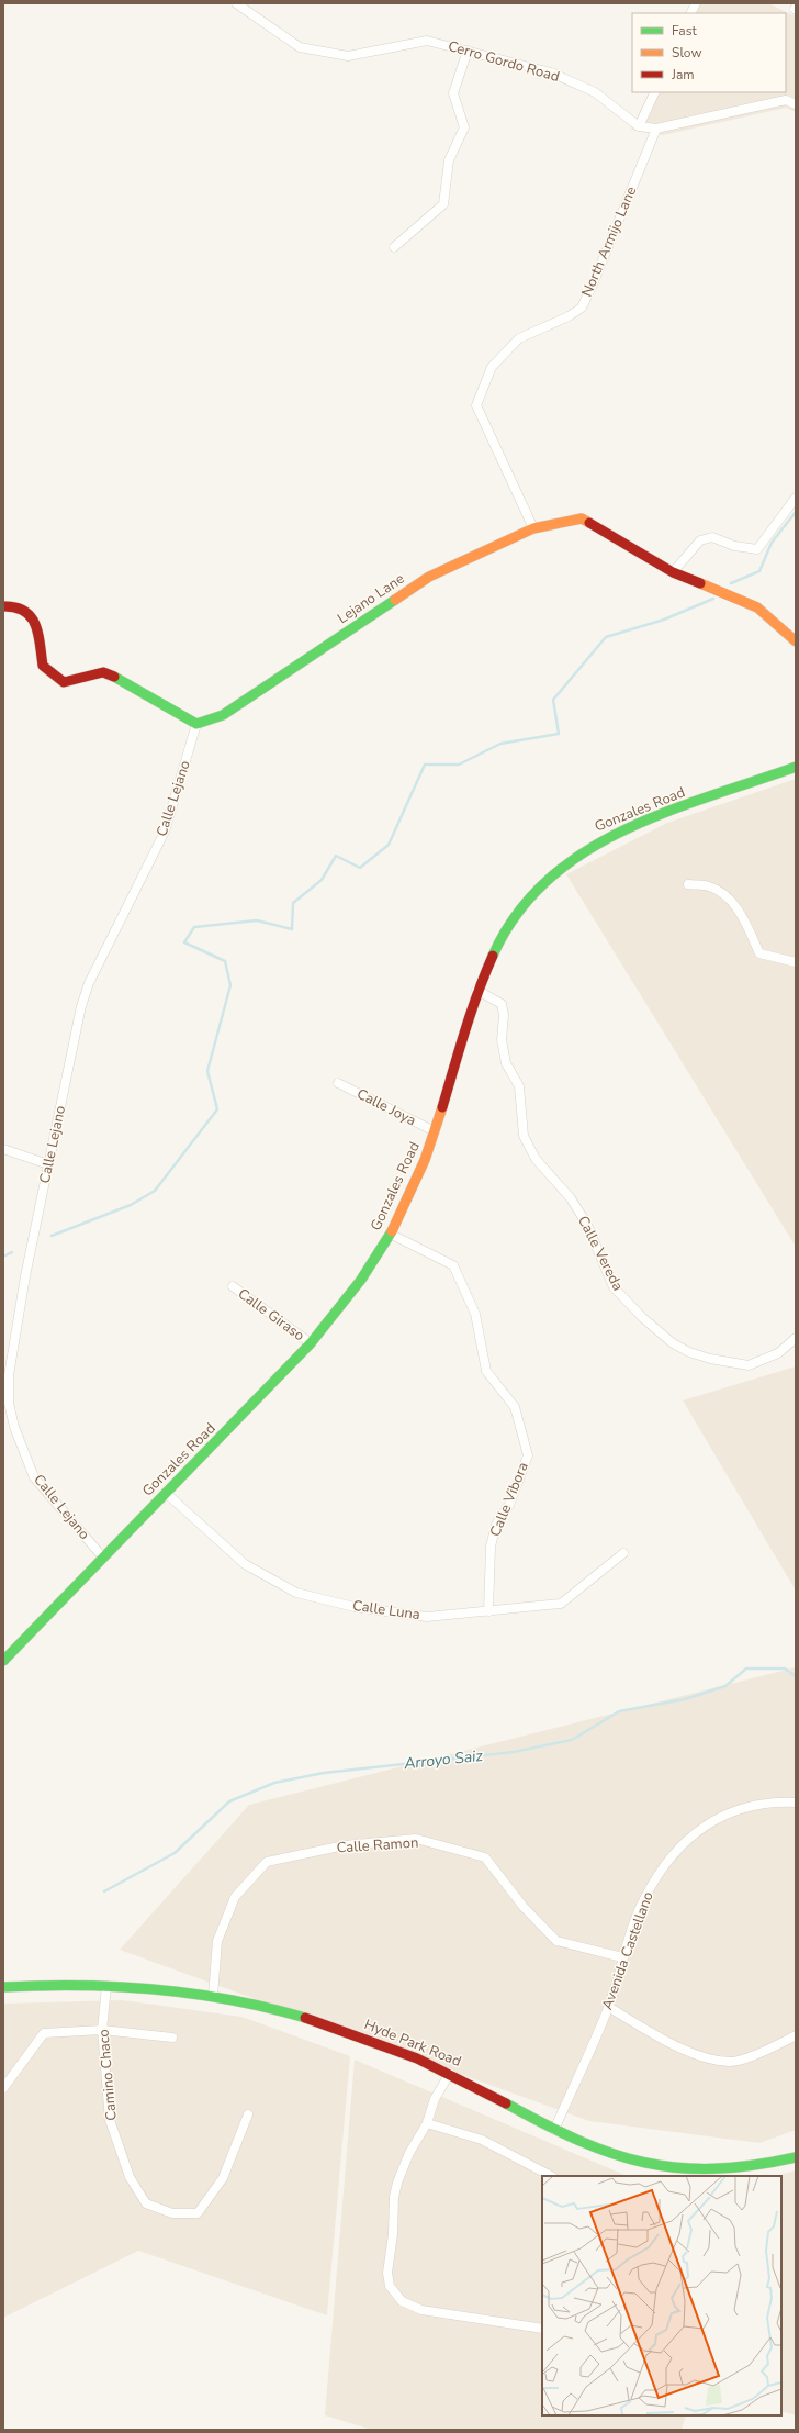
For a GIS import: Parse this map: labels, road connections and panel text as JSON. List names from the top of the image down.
{
  "streets": {
    "street": [
      "Cerro Gordo Road",
      "North Armijo Lane",
      "Lejano Lane",
      "Calle Lejano",
      "Gonzales Road",
      "Calle Joya",
      "Calle Vereda",
      "Calle Giraso",
      "Calle Vibora",
      "Calle Luna",
      "Calle Ramon",
      "Avenida Castellano",
      "Hyde Park Road",
      "Camino Chaco"
    ]
  },
  "crossings": [
    ["North Armijo Lane", "Lejano Lane"],
    ["Lejano Lane", "Calle Lejano"],
    ["Calle Lejano", "Gonzales Road"],
    ["Gonzales Road", "Calle Joya"],
    ["Gonzales Road", "Calle Vereda"],
    ["Gonzales Road", "Calle Giraso"],
    ["Gonzales Road", "Calle Vibora"],
    ["Gonzales Road", "Calle Luna"],
    ["Calle Vibora", "Calle Luna"],
    ["Calle Ramon", "Avenida Castellano"],
    ["Calle Ramon", "Hyde Park Road"],
    ["Avenida Castellano", "Hyde Park Road"],
    ["Hyde Park Road", "Camino Chaco"]
  ],
  "water": ["Arroyo Saiz"],
  "legend": ["Fast", "Slow", "Jam"]
}
